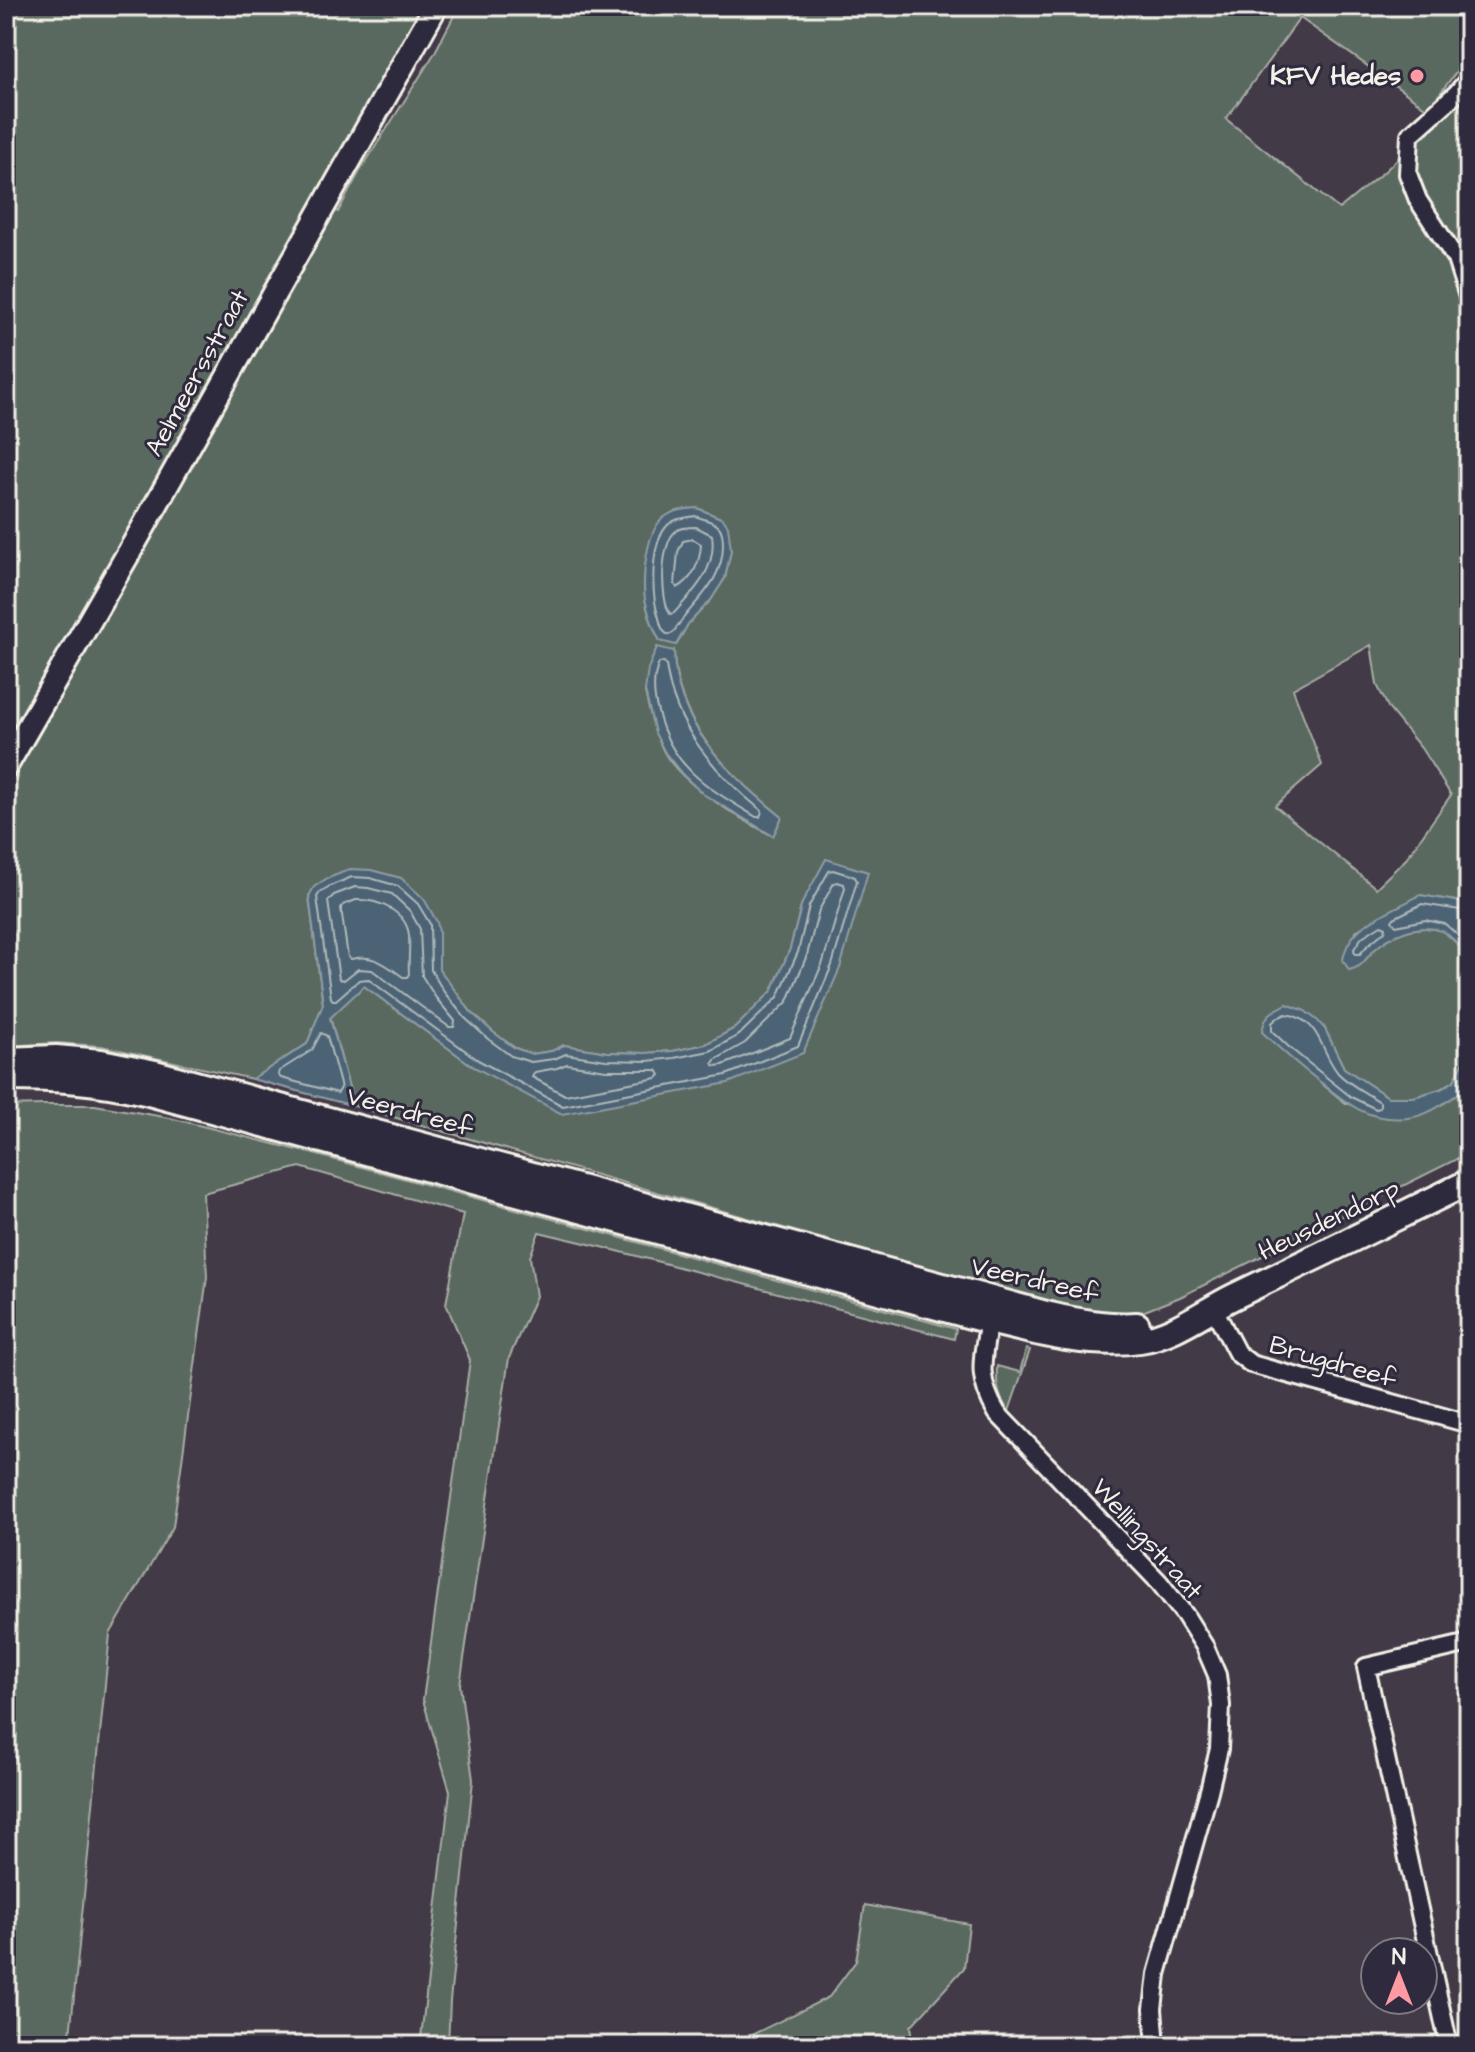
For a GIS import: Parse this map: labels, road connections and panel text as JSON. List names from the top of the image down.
{
  "streets": {
    "main road": ["Veerdreef", "Heusdendorp"],
    "street": ["Aelmeersstraat", "Brugdreef", "Wellingstraat"]
  },
  "crossings": [
    ["Veerdreef", "Heusdendorp"],
    ["Veerdreef", "Brugdreef"],
    ["Veerdreef", "Wellingstraat"],
    ["Heusdendorp", "Brugdreef"]
  ],
  "places": ["KFV Hedes"],
  "north": "top"
}
